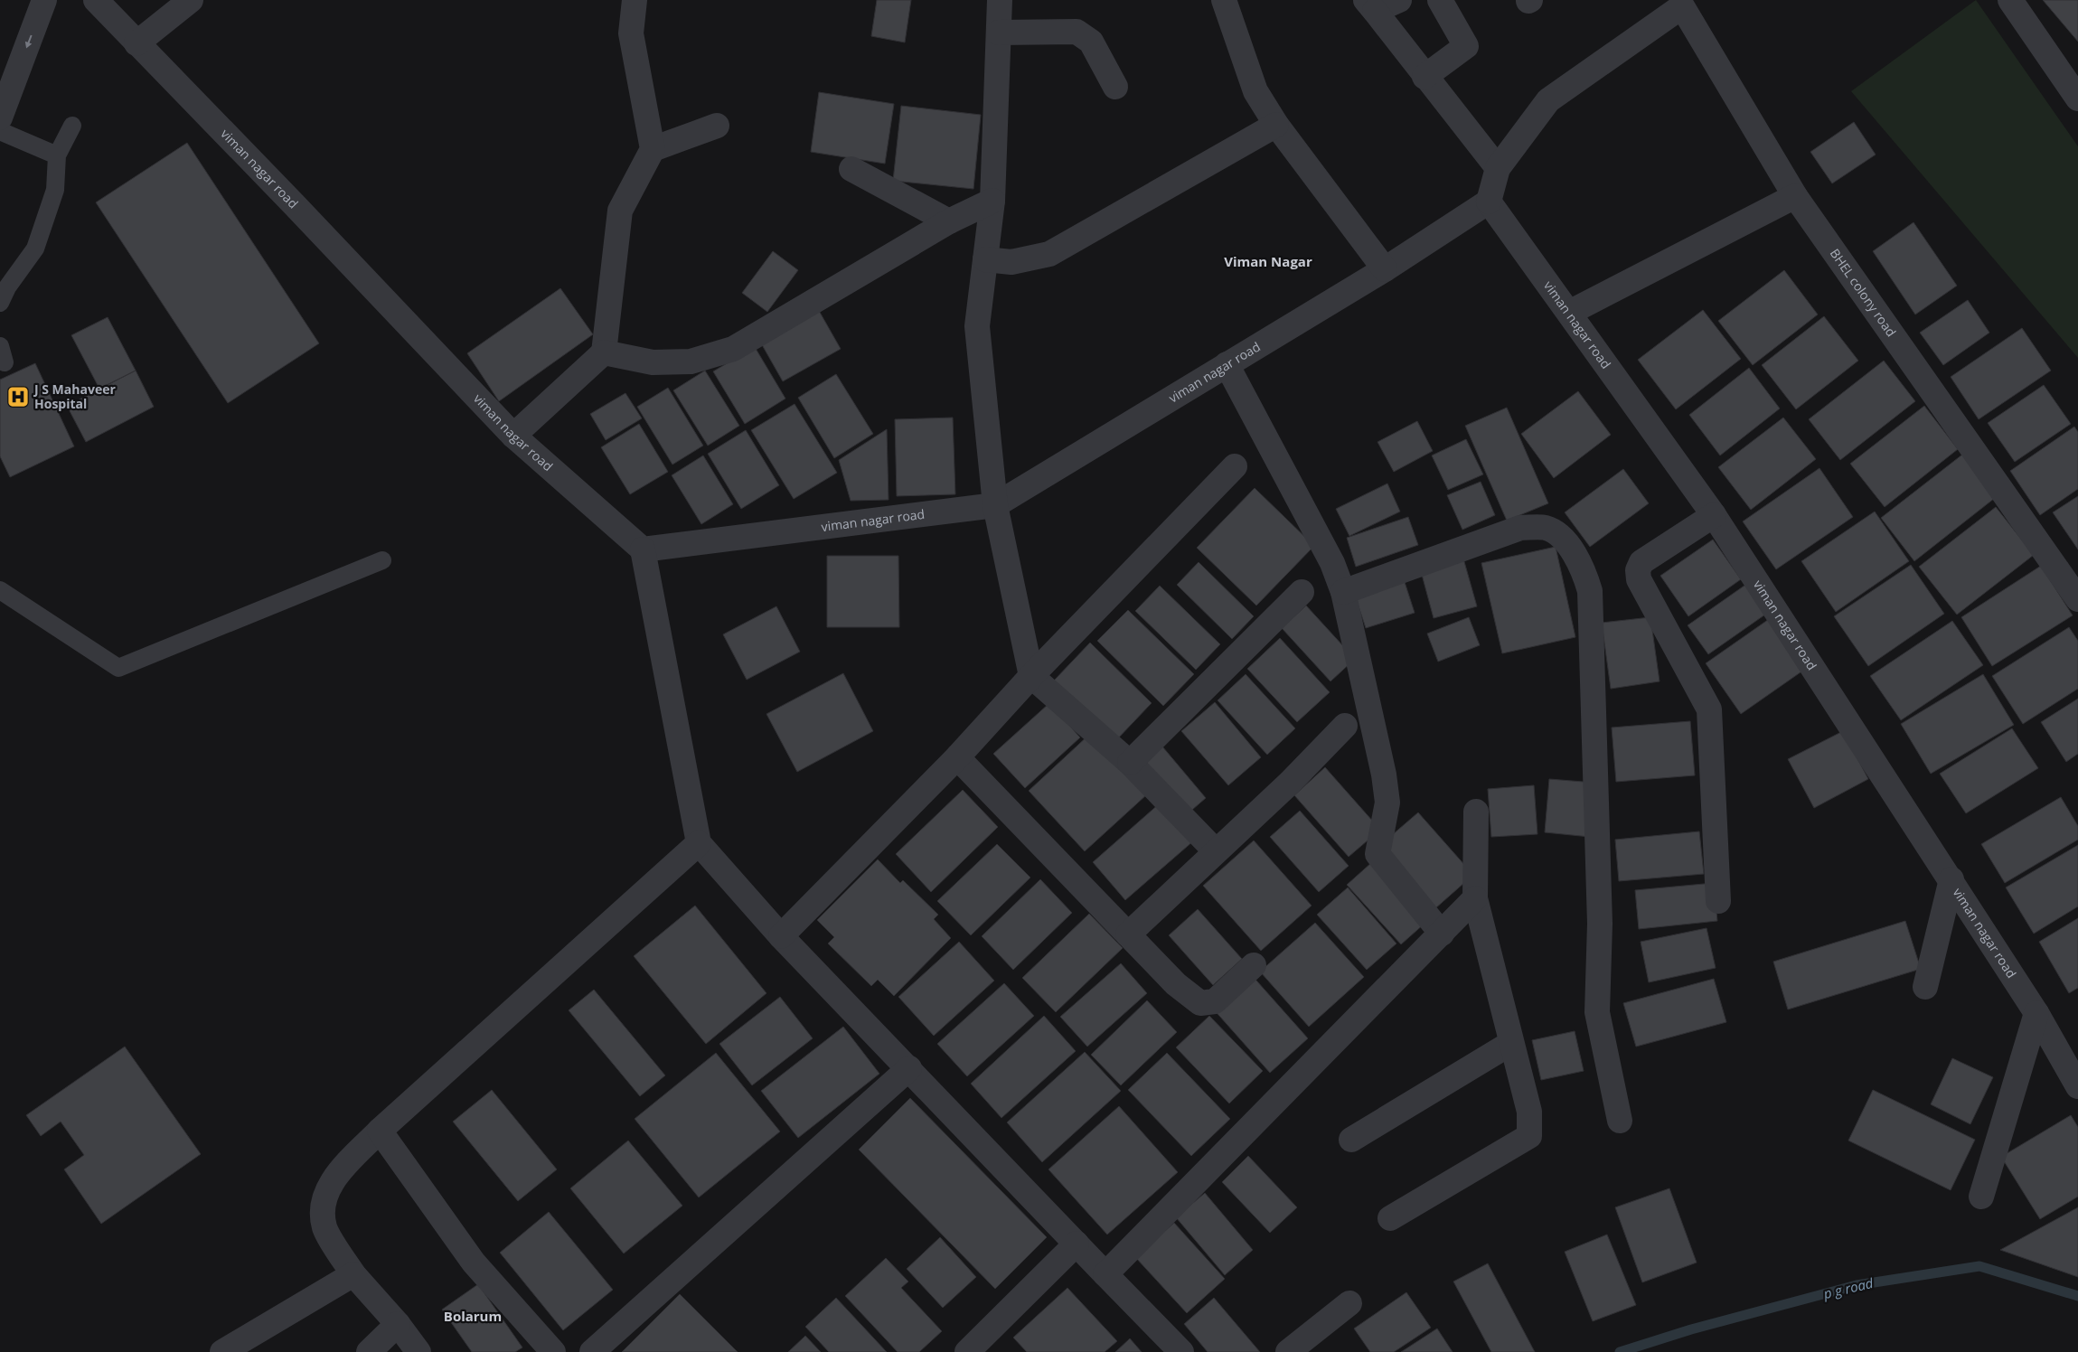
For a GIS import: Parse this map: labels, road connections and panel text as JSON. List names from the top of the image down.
{
  "streets": {
    "street": ["viman nagar road", "BHEL colony road"]
  },
  "districts": ["Viman Nagar", "Bolarum"],
  "water": ["p g road"],
  "places": {
    "hospital": ["J S Mahaveer Hospital"]
  }
}
